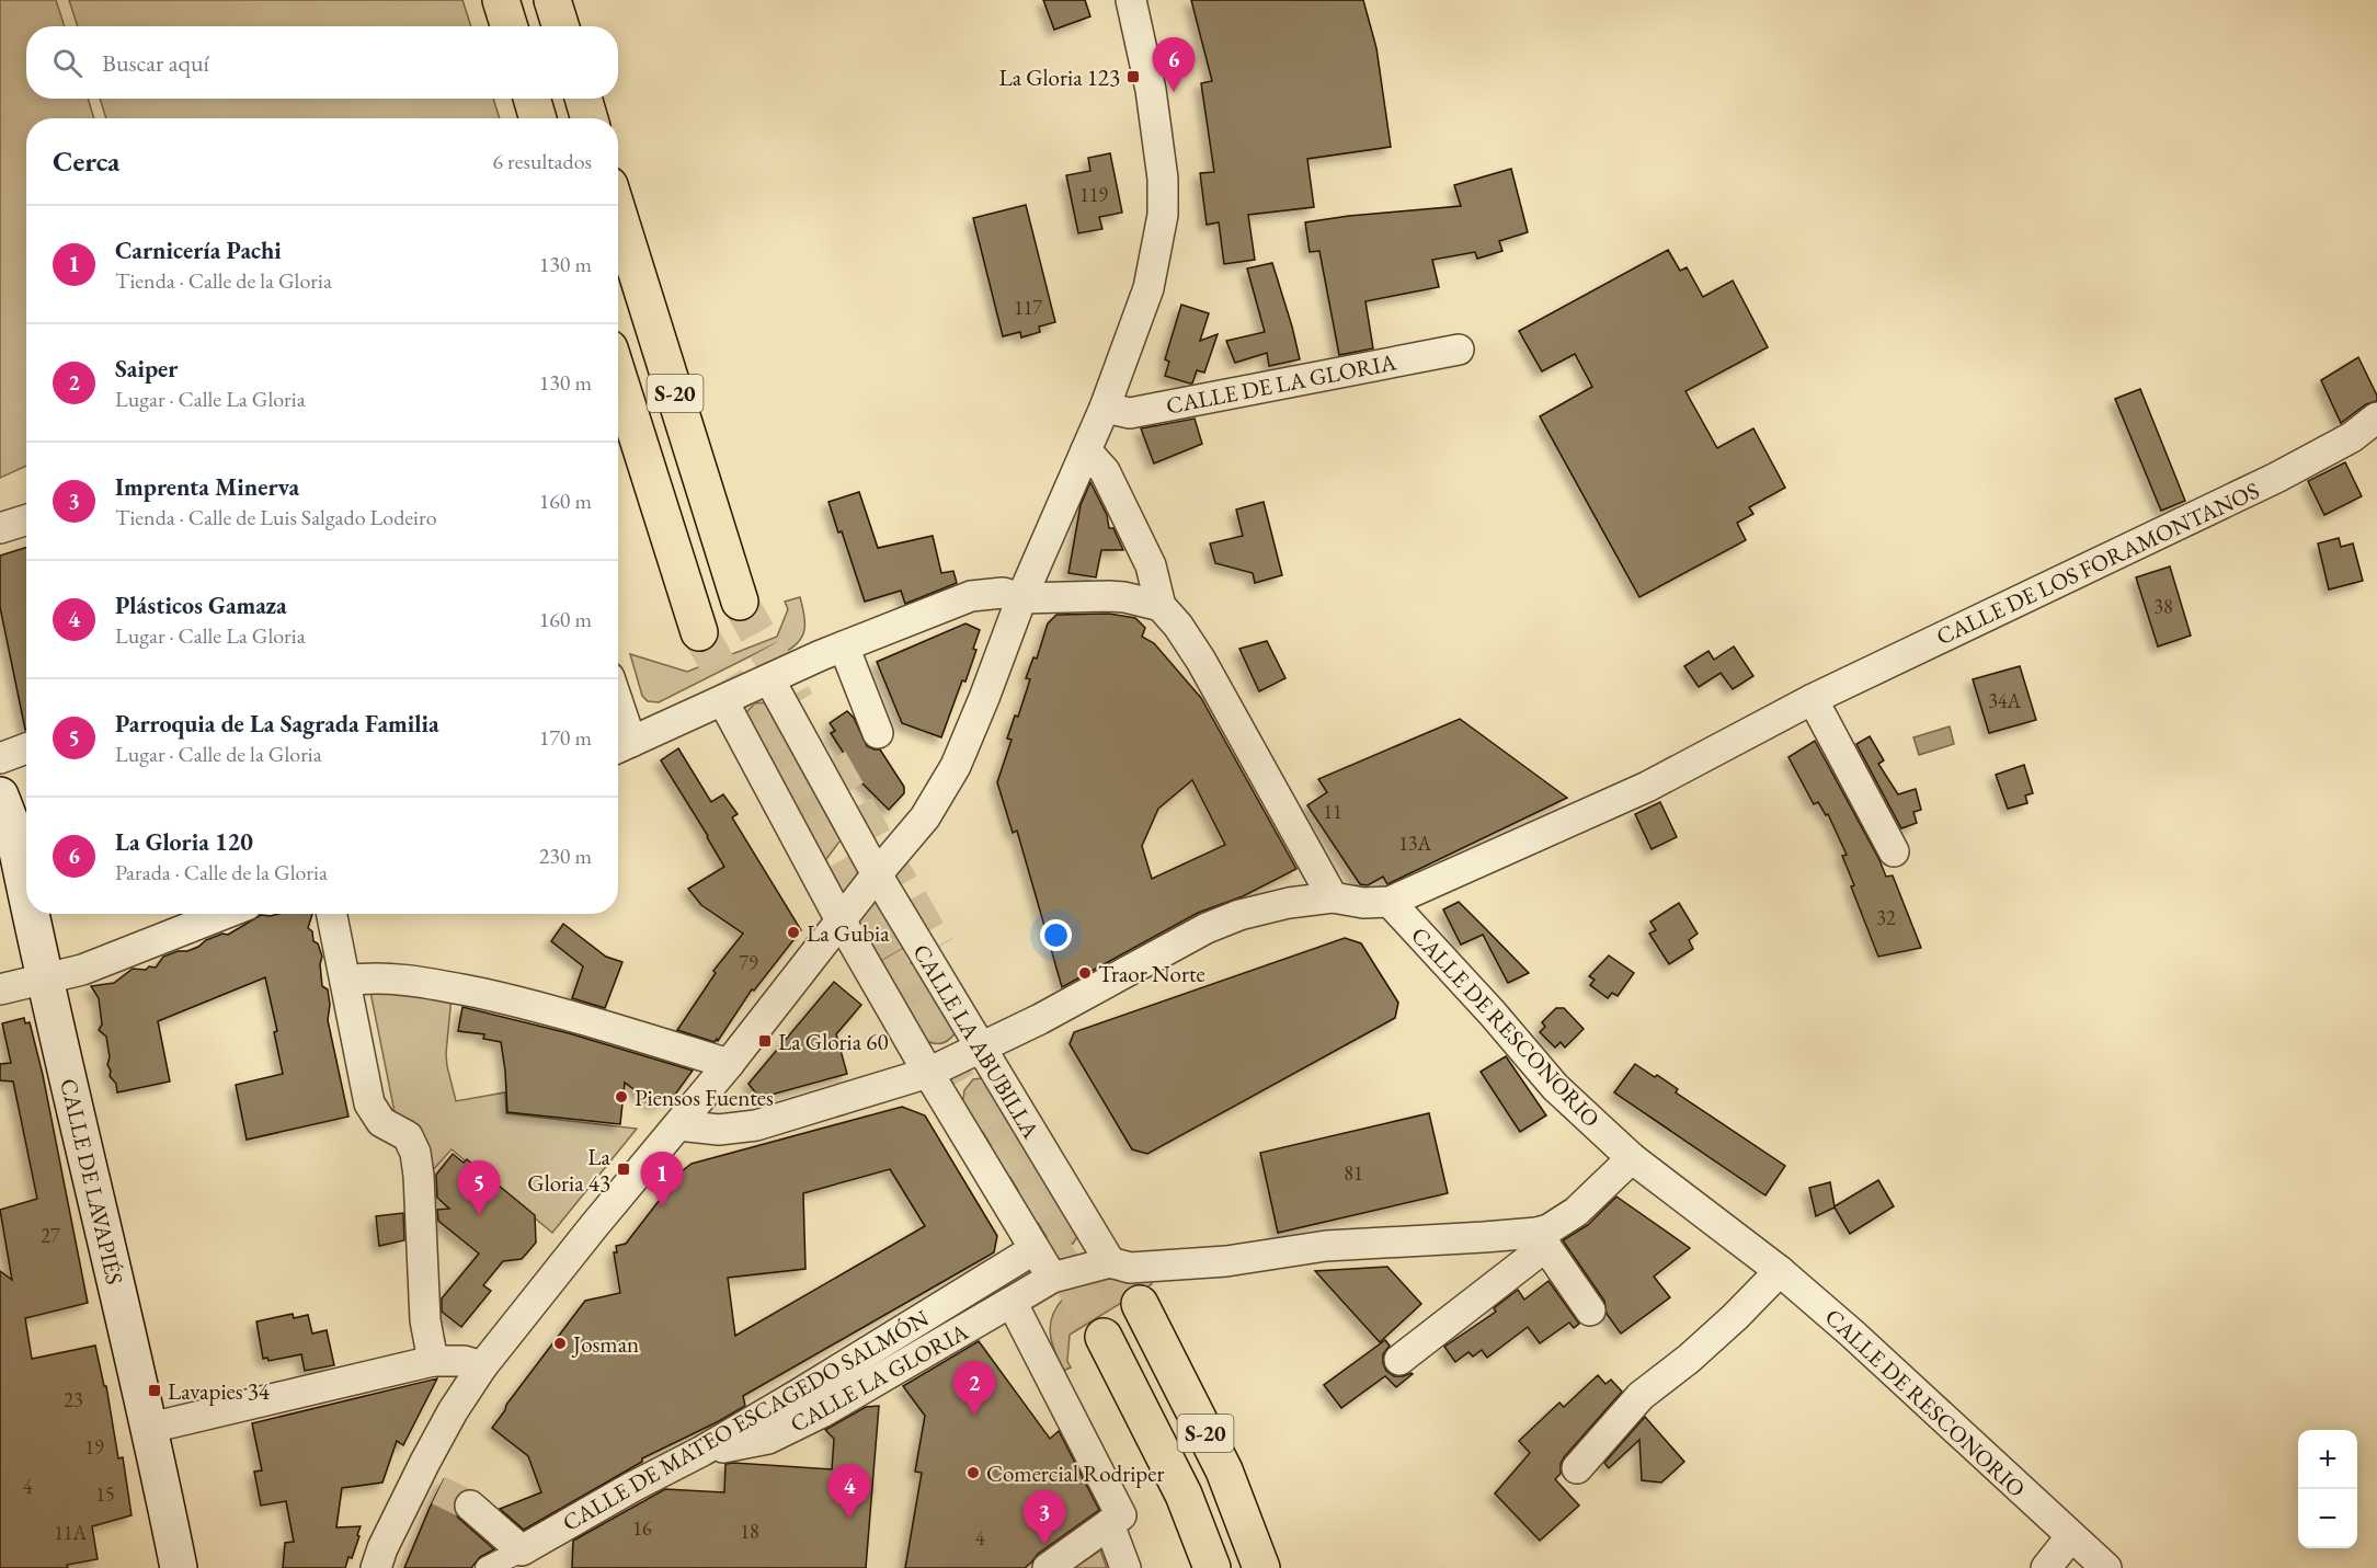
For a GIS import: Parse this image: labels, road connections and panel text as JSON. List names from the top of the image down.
{
  "streets": {
    "highway": ["S-20"],
    "main road": ["CALLE DE LAVAPIÉS"],
    "street": [
      "CALLE DE LA GLORIA",
      "CALLE DE LOS FORAMONTANOS",
      "CALLE DE RESCONORIO",
      "CALLE LA ABUBILLA",
      "CALLE LA GLORIA",
      "CALLE DE MATEO ESCAGEDO SALMÓN"
    ]
  },
  "crossings": [
    ["CALLE DE LOS FORAMONTANOS", "CALLE DE RESCONORIO"],
    ["CALLE DE LOS FORAMONTANOS", "CALLE LA ABUBILLA"],
    ["CALLE LA GLORIA", "CALLE DE MATEO ESCAGEDO SALMÓN"]
  ],
  "places": {
    "transit": [
      "La Gloria 123",
      "La Gloria 60",
      "La Gloria 43",
      "Lavapies 34"
    ],
    "other": [
      "La Gubia",
      "Traor Norte",
      "Piensos Fuentes",
      "Josman",
      "Comercial Rodriper"
    ]
  },
  "house_numbers": [
    "119",
    "117",
    "38",
    "34A",
    "11",
    "13A",
    "32",
    "79",
    "81",
    "27",
    "23",
    "19",
    "4",
    "15",
    "16",
    "18",
    "11A",
    "4"
  ],
  "page": {
    "search": "Buscar aquí",
    "pins": [
      "6",
      "1",
      "5",
      "2",
      "4",
      "3"
    ],
    "heading": ["Cerca", "6 resultados"],
    "list": [
      {
        "mark": "1",
        "name": "Carnicería Pachi",
        "note": "Tienda · Calle de la Gloria",
        "value": "130 m"
      },
      {
        "mark": "2",
        "name": "Saiper",
        "note": "Lugar · Calle La Gloria",
        "value": "130 m"
      },
      {
        "mark": "3",
        "name": "Imprenta Minerva",
        "note": "Tienda · Calle de Luis Salgado Lodeiro",
        "value": "160 m"
      },
      {
        "mark": "4",
        "name": "Plásticos Gamaza",
        "note": "Lugar · Calle La Gloria",
        "value": "160 m"
      },
      {
        "mark": "5",
        "name": "Parroquia de La Sagrada Familia",
        "note": "Lugar · Calle de la Gloria",
        "value": "170 m"
      },
      {
        "mark": "6",
        "name": "La Gloria 120",
        "note": "Parada · Calle de la Gloria",
        "value": "230 m"
      }
    ],
    "map_buttons": ["+", "−"]
  }
}
